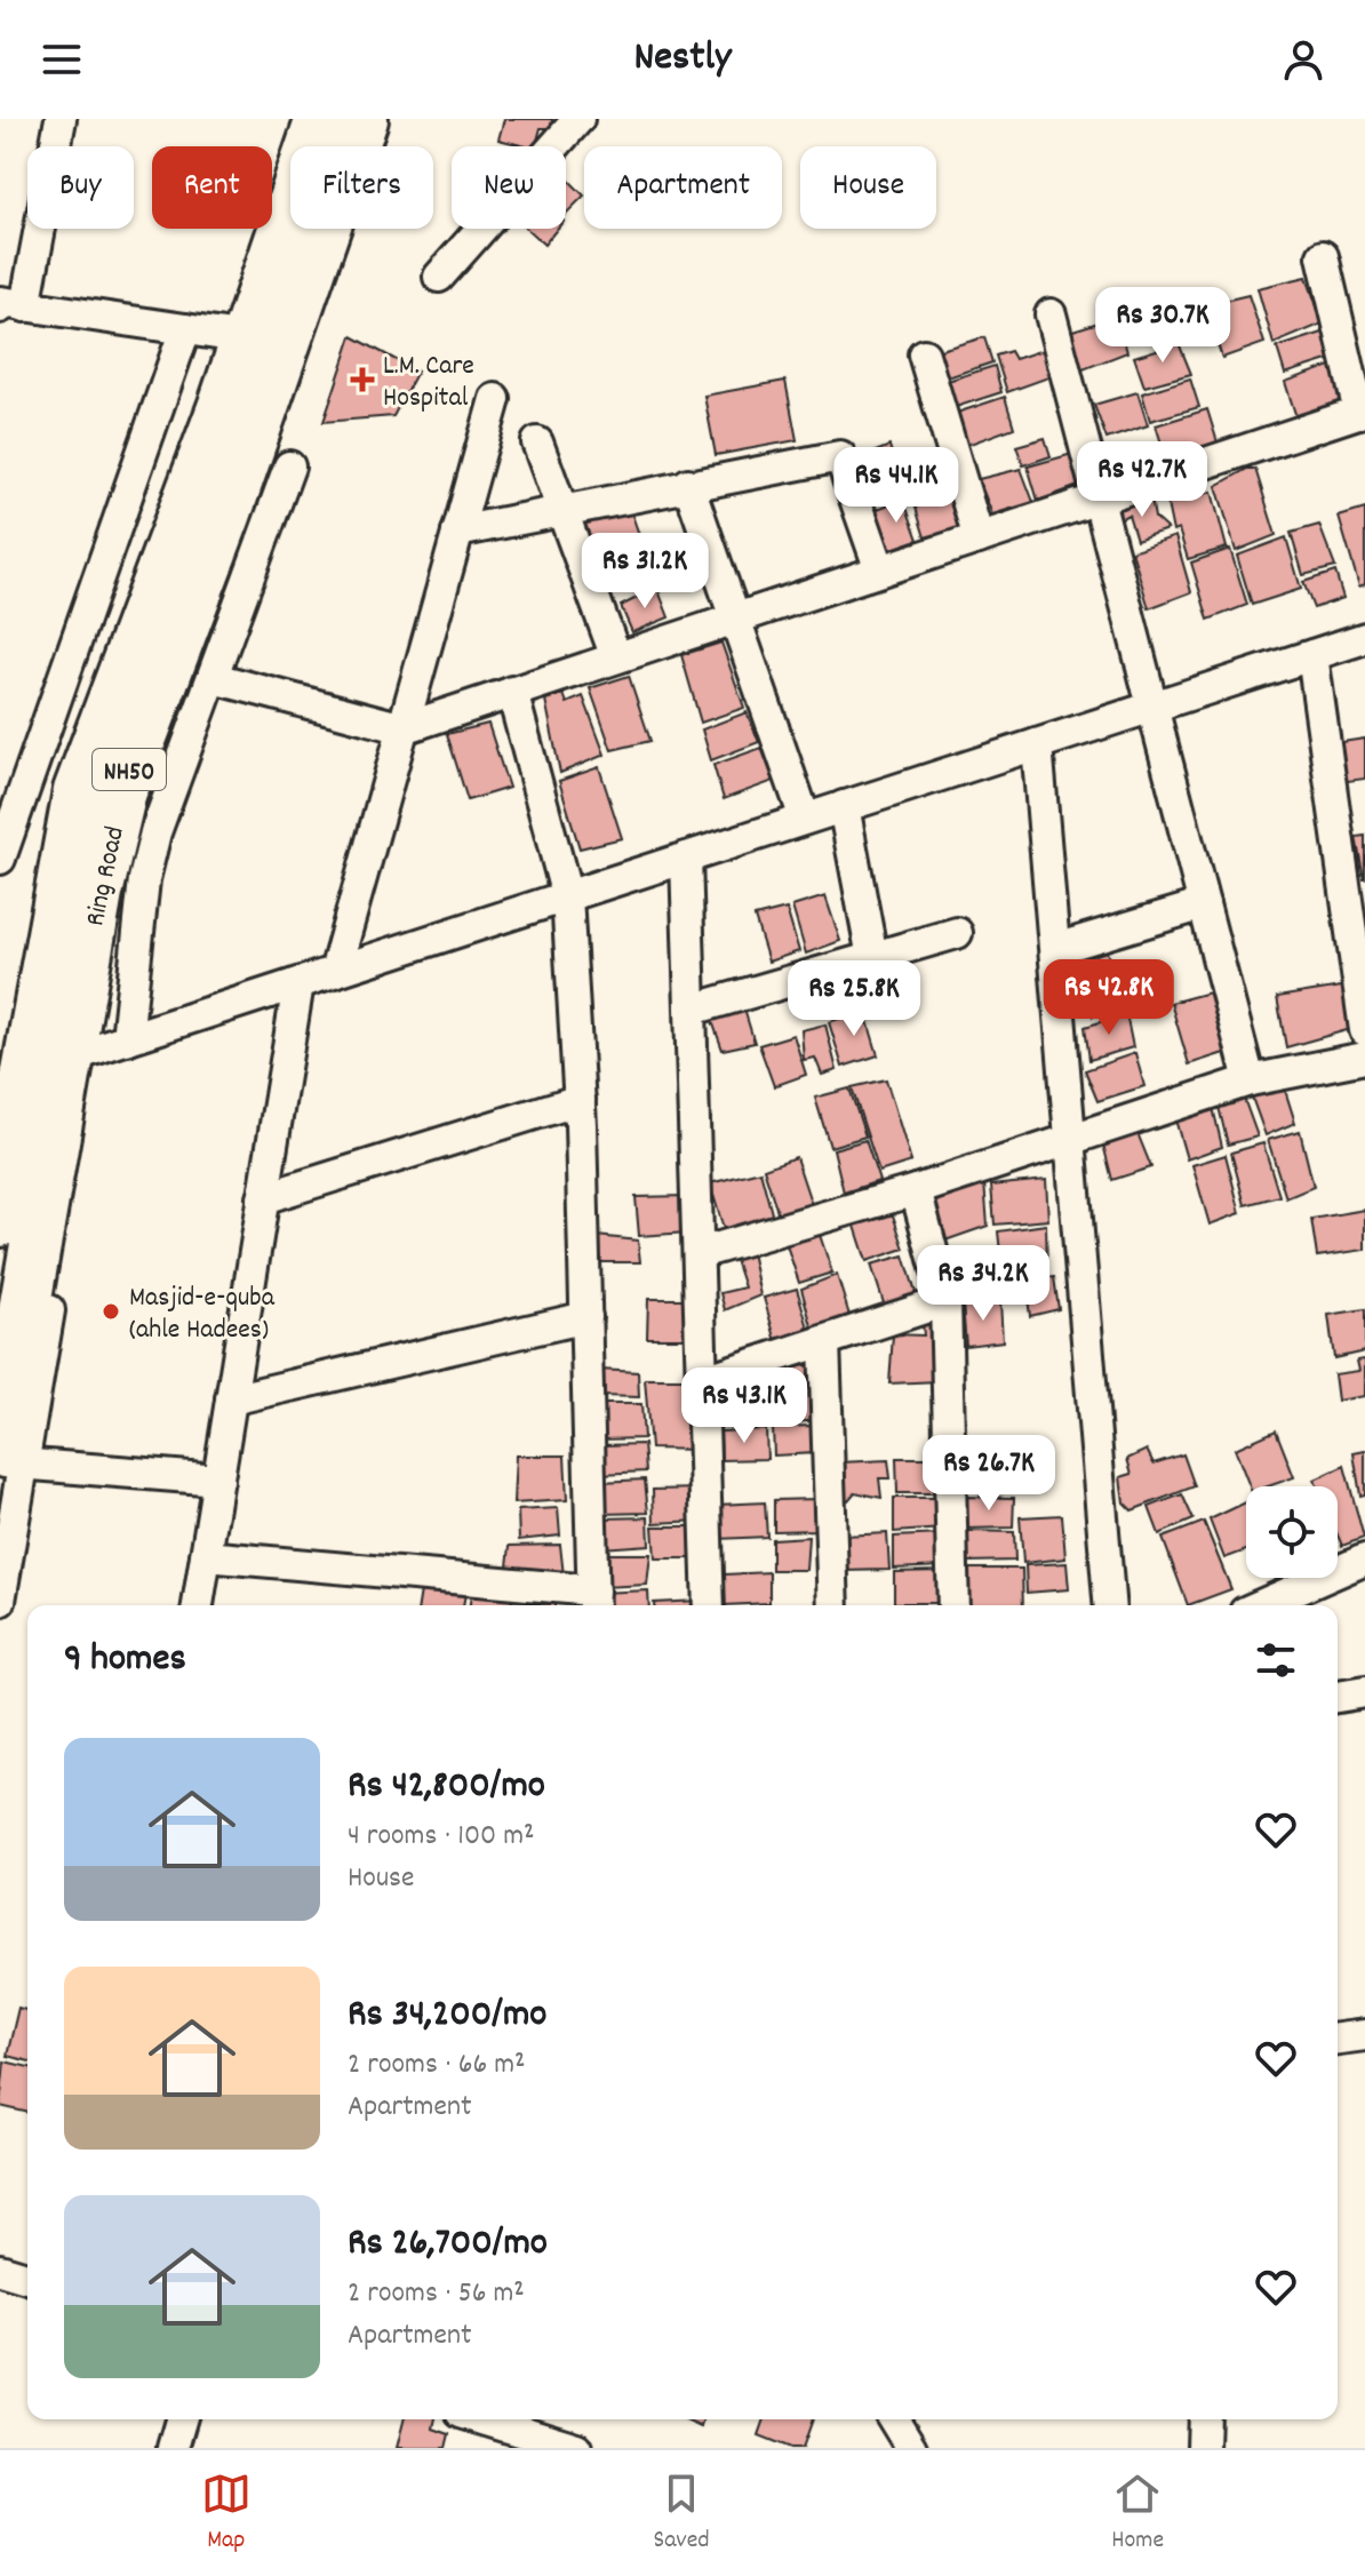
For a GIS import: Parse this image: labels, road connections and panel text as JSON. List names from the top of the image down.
{
  "streets": {
    "highway": ["NH50", "Ring Road"]
  },
  "places": {
    "health": ["L.M. Care Hospital"],
    "other": ["Masjid-e-quba (ahle Hadees)"]
  },
  "page": {
    "header": "Nestly",
    "chip": [
      "Buy",
      "Rent",
      "Filters",
      "New",
      "Apartment",
      "House"
    ],
    "price": [
      "Rs 30.7K",
      "Rs 42.7K",
      "Rs 44.1K",
      "Rs 31.2K",
      "Rs 42.8K",
      "Rs 25.8K",
      "Rs 34.2K",
      "Rs 43.1K",
      "Rs 26.7K"
    ],
    "heading": "9 homes",
    "list": [
      {
        "name": "Rs 42,800/mo",
        "note": "4 rooms · 100 m² · House"
      },
      {
        "name": "Rs 34,200/mo",
        "note": "2 rooms · 66 m² · Apartment"
      },
      {
        "name": "Rs 26,700/mo",
        "note": "2 rooms · 56 m² · Apartment"
      }
    ],
    "tabs": ["Map", "Saved", "Home"]
  }
}
